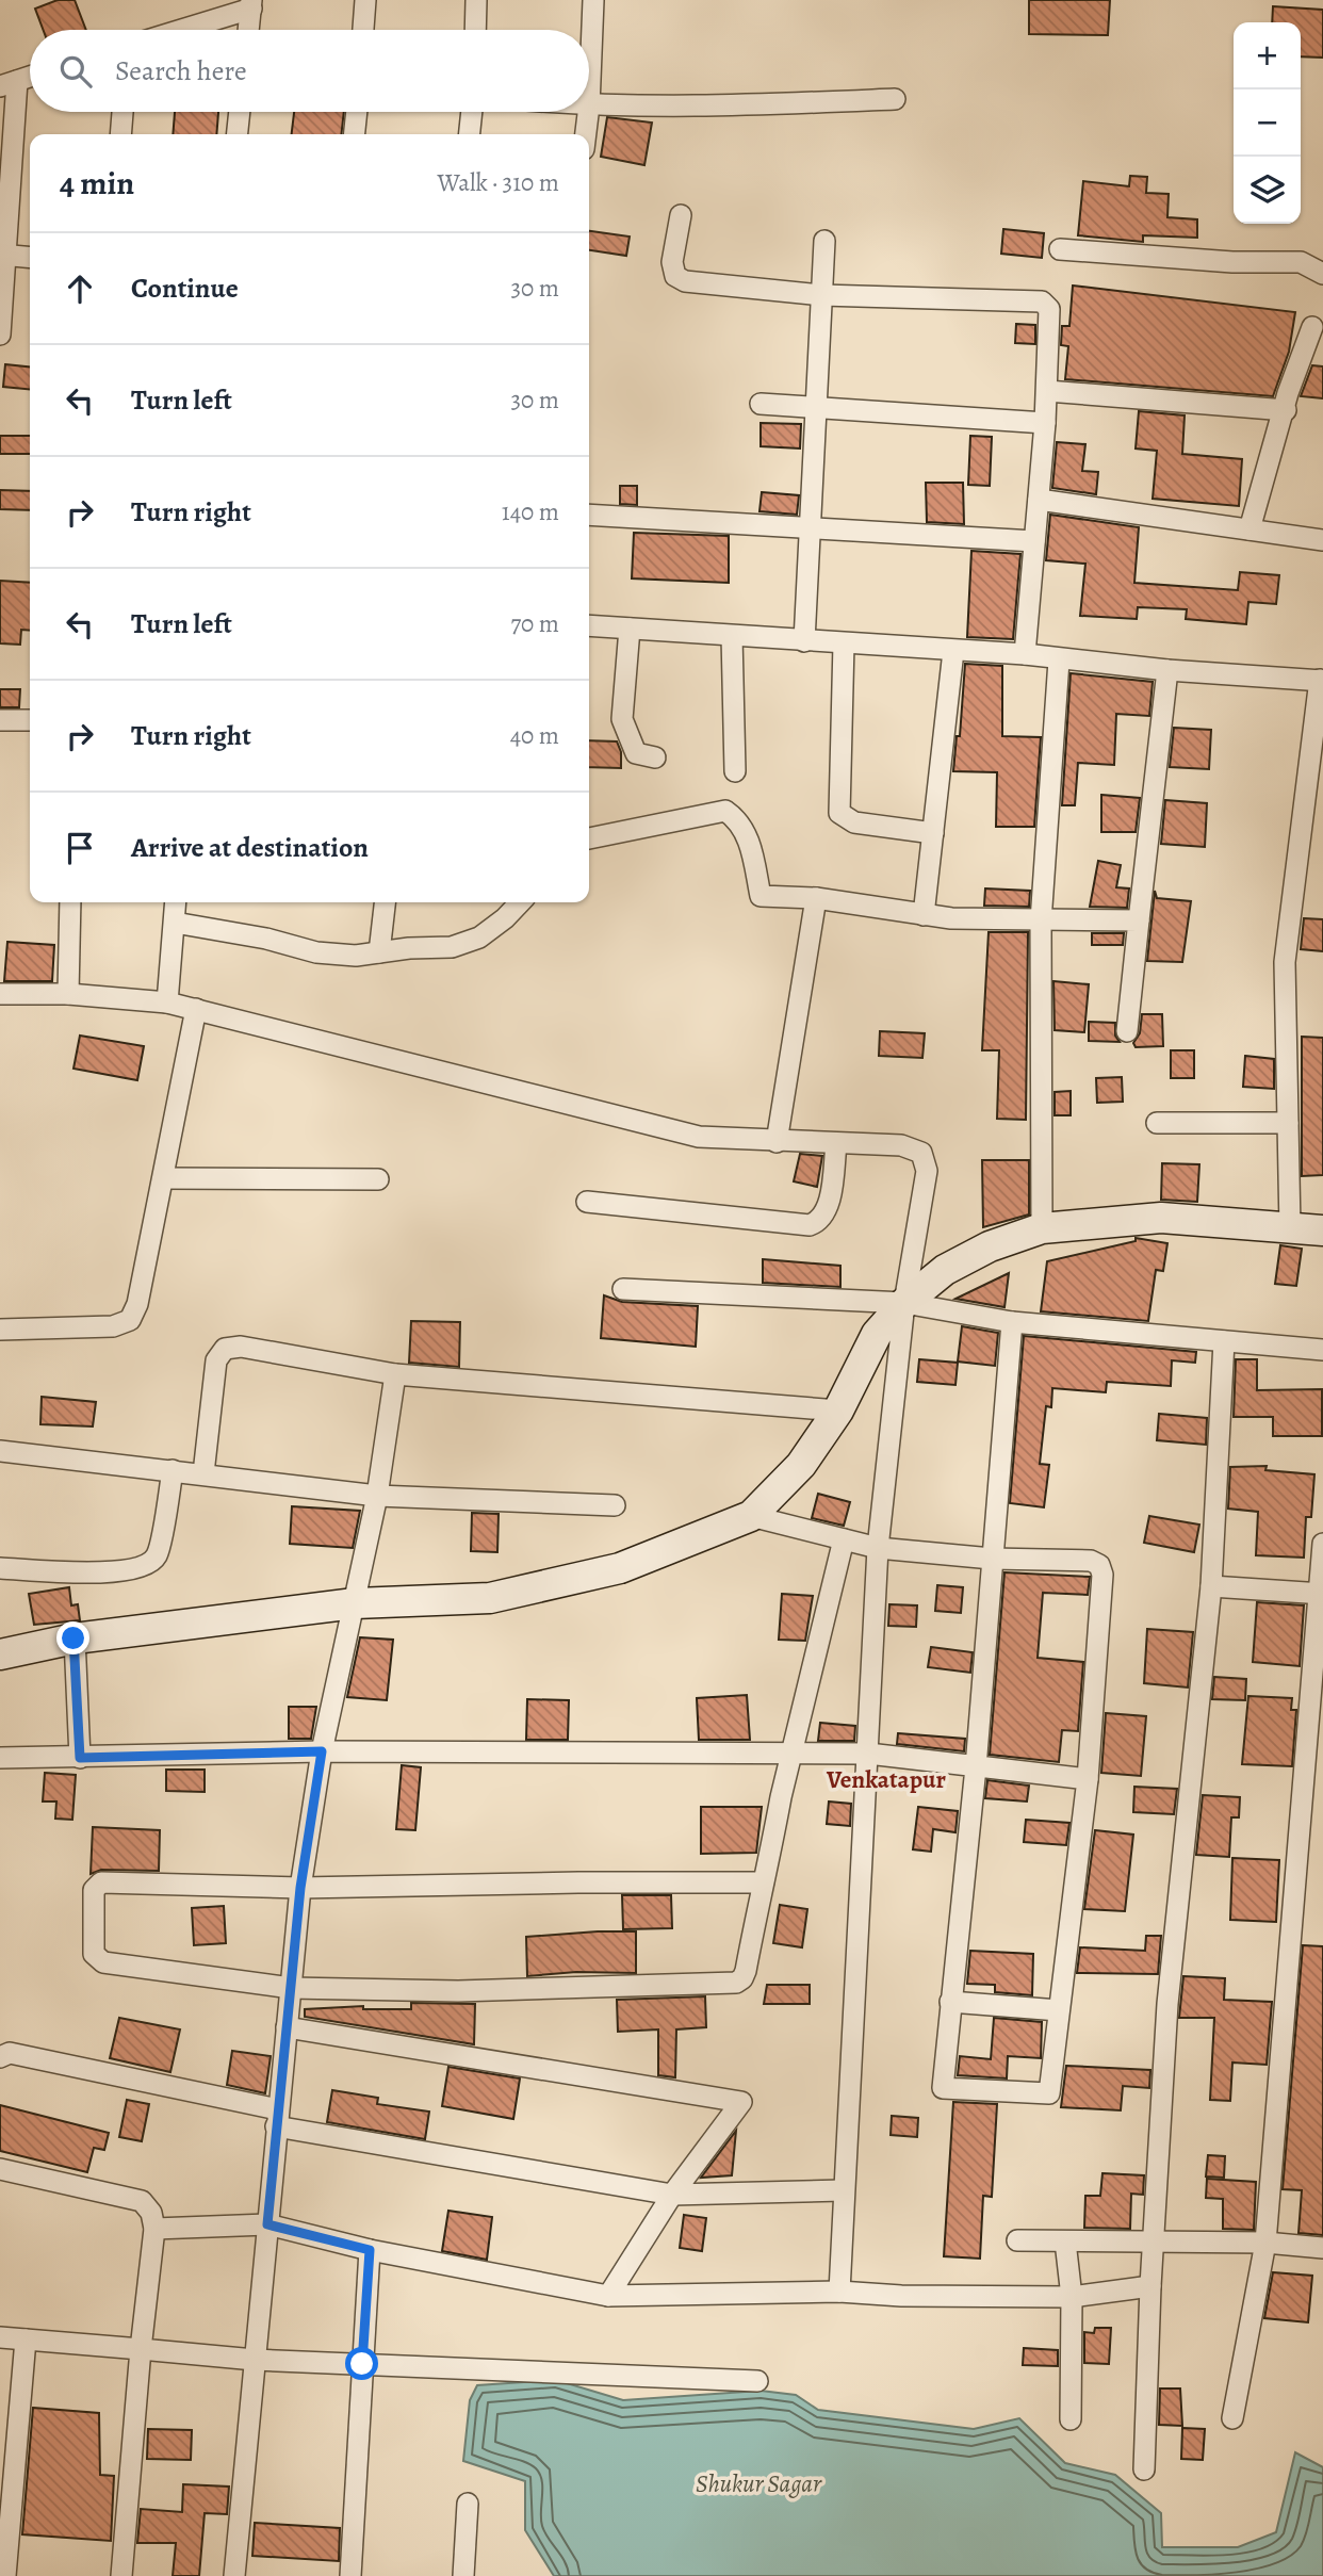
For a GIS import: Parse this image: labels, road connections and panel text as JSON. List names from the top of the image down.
{
  "districts": ["Venkatapur"],
  "water": ["Shukur Sagar"],
  "page": {
    "map_buttons": ["+", "−"],
    "search": "Search here",
    "heading": ["4 min", "Walk · 310 m"],
    "list": [
      ["Continue", "30 m"],
      ["Turn left", "30 m"],
      ["Turn right", "140 m"],
      ["Turn left", "70 m"],
      ["Turn right", "40 m"],
      "Arrive at destination"
    ]
  }
}
